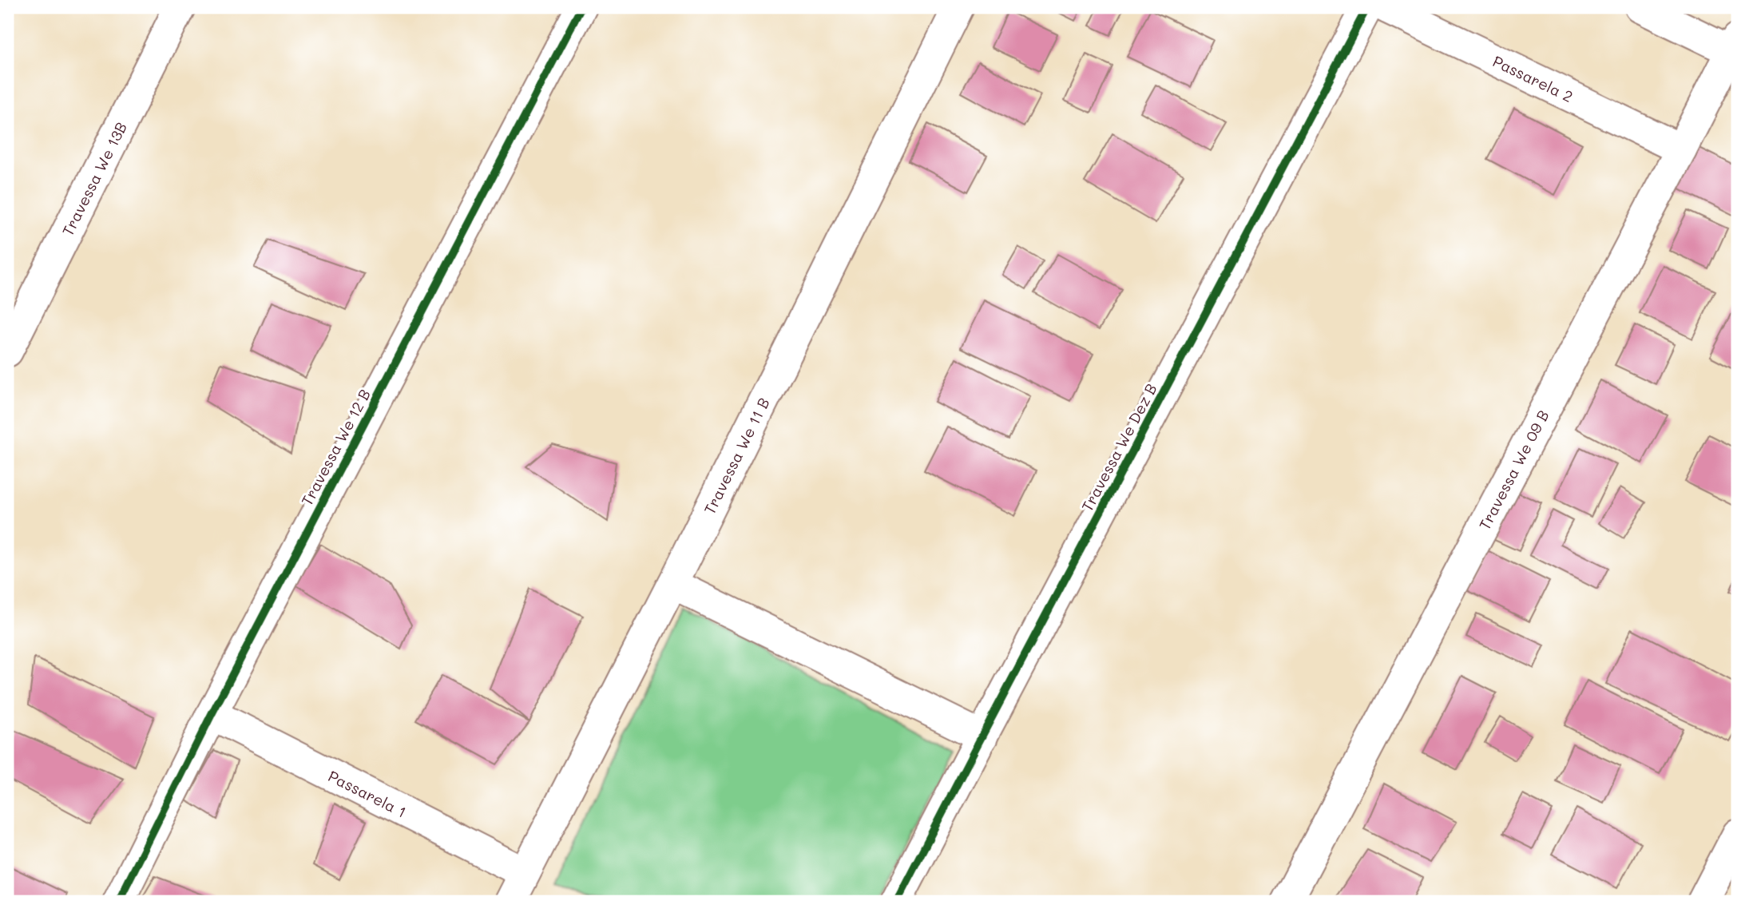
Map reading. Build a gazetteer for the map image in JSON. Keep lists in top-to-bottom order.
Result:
{
  "streets": {
    "street": [
      "Passarela 2",
      "Travessa We 13B",
      "Travessa We 12 B",
      "Travessa We Dez B",
      "Travessa We 11 B",
      "Travessa We 09 B",
      "Passarela 1"
    ]
  },
  "crossings": [
    ["Passarela 2", "Travessa We 09 B"],
    ["Travessa We 12 B", "Passarela 1"],
    ["Travessa We 11 B", "Passarela 1"]
  ]
}
